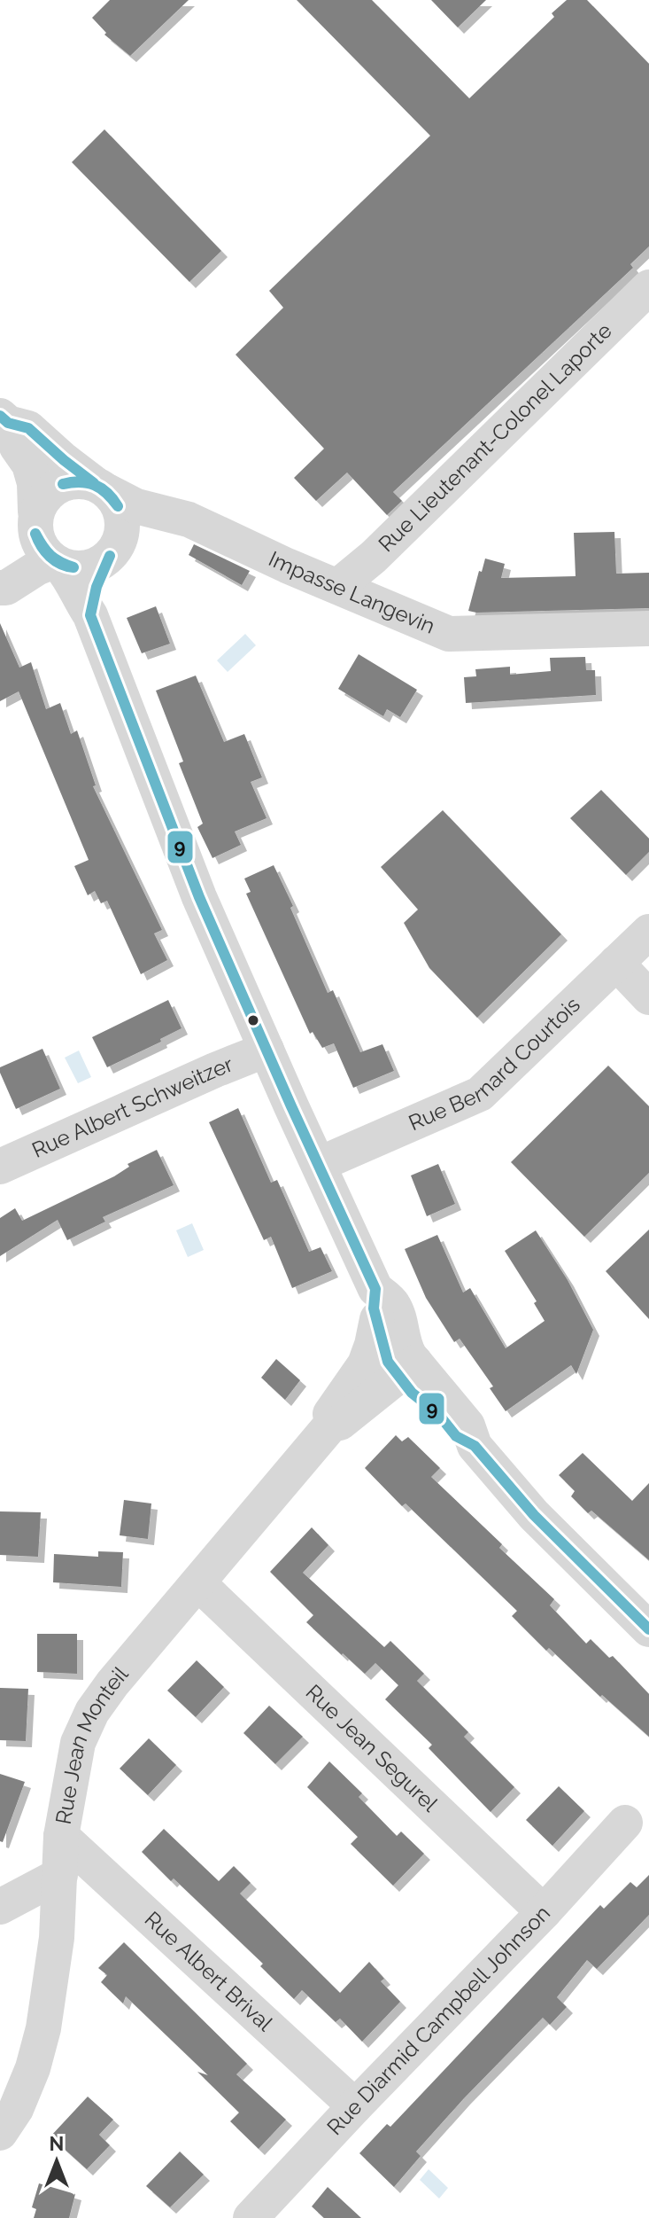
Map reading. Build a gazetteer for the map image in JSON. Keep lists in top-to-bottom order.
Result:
{
  "streets": {
    "street": [
      "Rue Lieutenant-Colonel Laporte",
      "Impasse Langevin",
      "Rue Bernard Courtois",
      "Rue Albert Schweitzer",
      "Rue Jean Monteil",
      "Rue Jean Segurel",
      "Rue Albert Brival",
      "Rue Diarmid Campbell Johnson"
    ]
  },
  "crossings": [
    ["Rue Lieutenant-Colonel Laporte", "Impasse Langevin"],
    ["Rue Jean Monteil", "Rue Jean Segurel"],
    ["Rue Jean Monteil", "Rue Albert Brival"],
    ["Rue Jean Segurel", "Rue Diarmid Campbell Johnson"],
    ["Rue Albert Brival", "Rue Diarmid Campbell Johnson"]
  ],
  "lines": ["transit line 9"],
  "north": "top"
}
